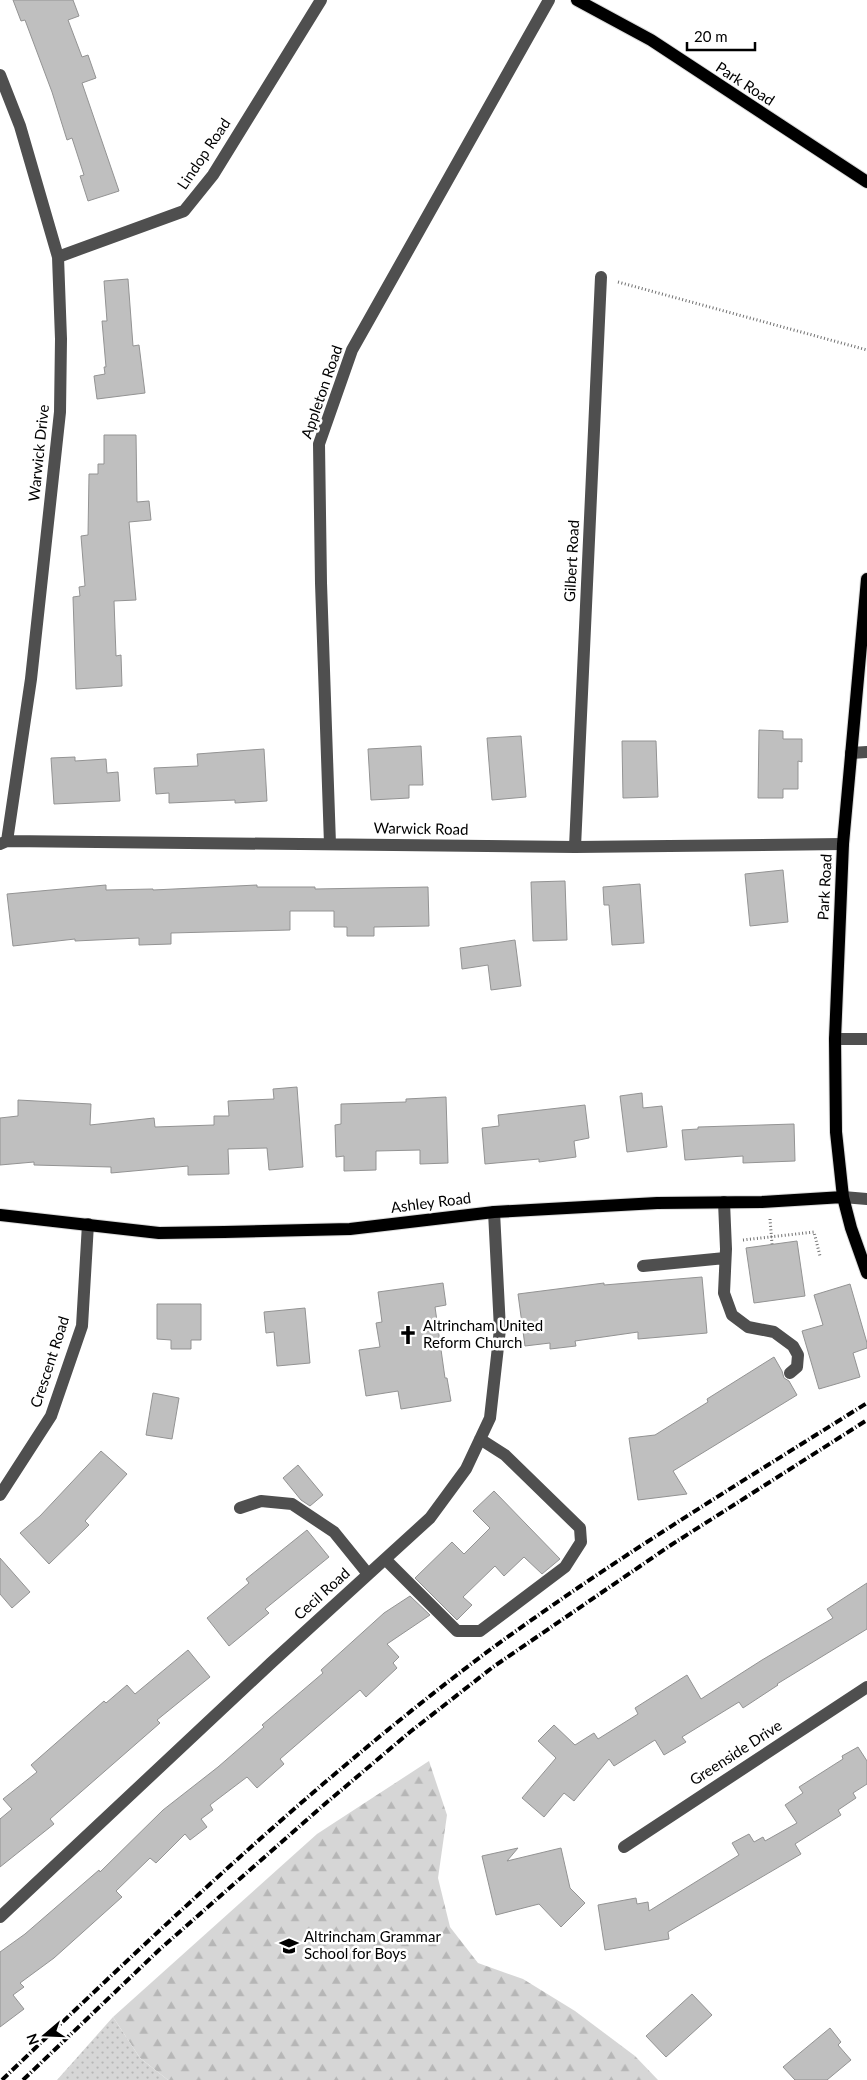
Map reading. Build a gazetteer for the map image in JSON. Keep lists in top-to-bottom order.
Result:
{
  "streets": {
    "main road": ["Park Road", "Ashley Road"],
    "street": [
      "Lindop Road",
      "Appleton Road",
      "Warwick Drive",
      "Gilbert Road",
      "Warwick Road",
      "Crescent Road",
      "Cecil Road",
      "Greenside Drive"
    ]
  },
  "crossings": [
    ["Park Road", "Warwick Road"],
    ["Park Road", "Ashley Road"],
    ["Lindop Road", "Warwick Drive"],
    ["Appleton Road", "Warwick Road"],
    ["Warwick Drive", "Warwick Road"],
    ["Gilbert Road", "Warwick Road"],
    ["Ashley Road", "Crescent Road"],
    ["Ashley Road", "Cecil Road"]
  ],
  "places": {
    "church": ["Altrincham United Reform Church"],
    "school or university": ["Altrincham Grammar School for Boys"]
  },
  "scale_bar": "20 m",
  "north": "left"
}
